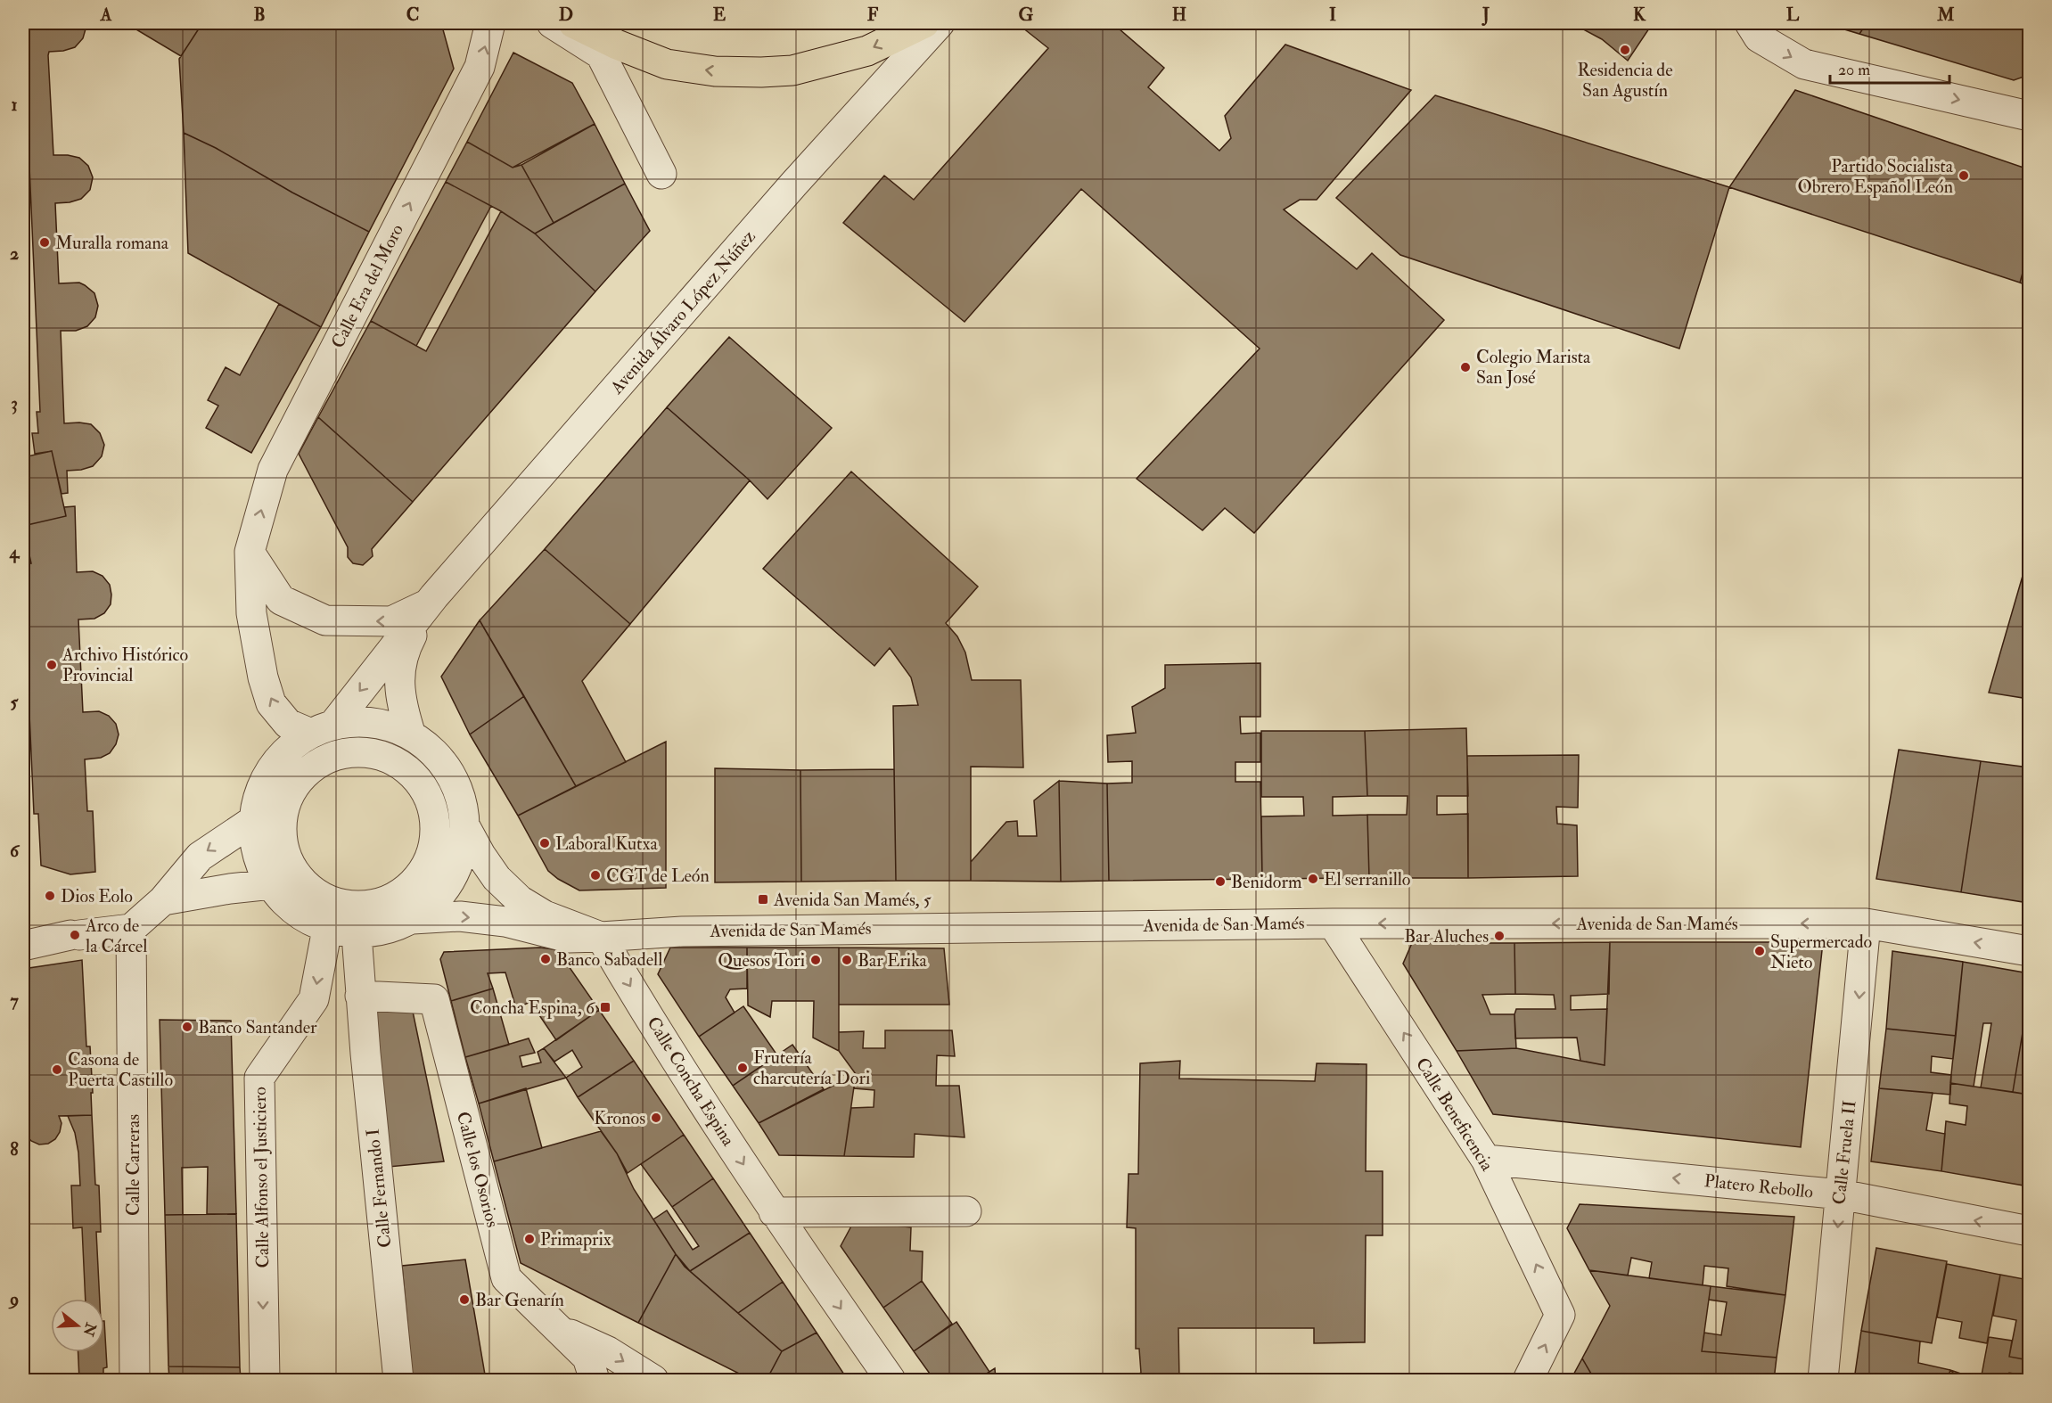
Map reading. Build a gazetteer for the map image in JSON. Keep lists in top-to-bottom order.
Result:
{
  "streets": {
    "street": [
      "Calle Era del Moro",
      "Avenida Álvaro López Núñez",
      "Avenida de San Mamés",
      "Calle Concha Espina",
      "Calle Beneficencia",
      "Calle Fruela II",
      "Calle Carreras",
      "Calle los Osorios",
      "Calle Alfonso el Justiciero",
      "Platero Rebollo",
      "Calle Fernando I"
    ]
  },
  "crossings": [
    ["Calle Era del Moro", "Avenida Álvaro López Núñez"],
    ["Avenida de San Mamés", "Calle Concha Espina"],
    ["Avenida de San Mamés", "Calle Beneficencia"],
    ["Avenida de San Mamés", "Calle Fruela II"],
    ["Calle Beneficencia", "Platero Rebollo"],
    ["Calle Fruela II", "Platero Rebollo"],
    ["Calle los Osorios", "Calle Fernando I"]
  ],
  "one_way": [
    "Calle Era del Moro",
    "Avenida de San Mamés",
    "Calle Concha Espina",
    "Calle Beneficencia",
    "Calle Fruela II",
    "Calle Alfonso el Justiciero",
    "Platero Rebollo"
  ],
  "places": {
    "other": [
      "Residencia de San Agustín",
      "Partido Socialista Obrero Español León",
      "Muralla romana",
      "Colegio Marista San José",
      "Archivo Histórico Provincial",
      "Laboral Kutxa",
      "CGT de León",
      "El serranillo",
      "Benidorm",
      "Dios Eolo",
      "Arco de la Cárcel",
      "Bar Aluches",
      "Supermercado Nieto",
      "Banco Sabadell",
      "Quesos Tori",
      "Bar Erika",
      "Banco Santander",
      "Frutería charcutería Dori",
      "Casona de Puerta Castillo",
      "Kronos",
      "Primaprix",
      "Bar Genarín"
    ],
    "transit": ["Avenida San Mamés, 5", "Concha Espina, 6"]
  },
  "scale_bar": "20 m",
  "north": "right",
  "grid": {
    "columns": [
      "A",
      "B",
      "C",
      "D",
      "E",
      "F",
      "G",
      "H",
      "I",
      "J",
      "K",
      "L",
      "M"
    ],
    "rows": [
      "1",
      "2",
      "3",
      "4",
      "5",
      "6",
      "7",
      "8",
      "9"
    ]
  }
}
